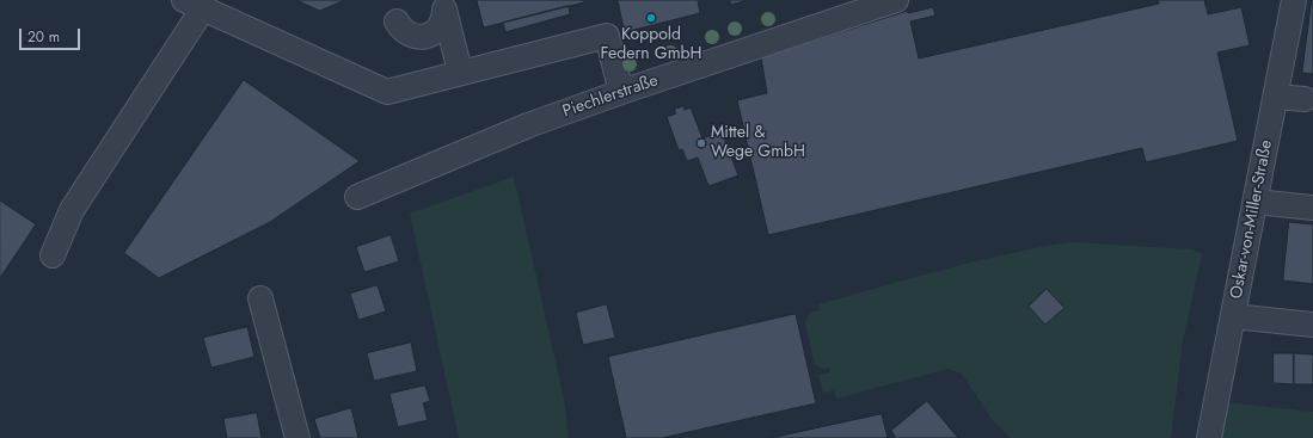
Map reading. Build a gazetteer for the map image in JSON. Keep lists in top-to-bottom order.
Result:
{
  "streets": {
    "street": ["Piechlerstraße", "Oskar-von-Miller-Straße"]
  },
  "places": ["Koppold Federn GmbH", "Mittel & Wege GmbH"],
  "scale_bar": "20 m"
}
